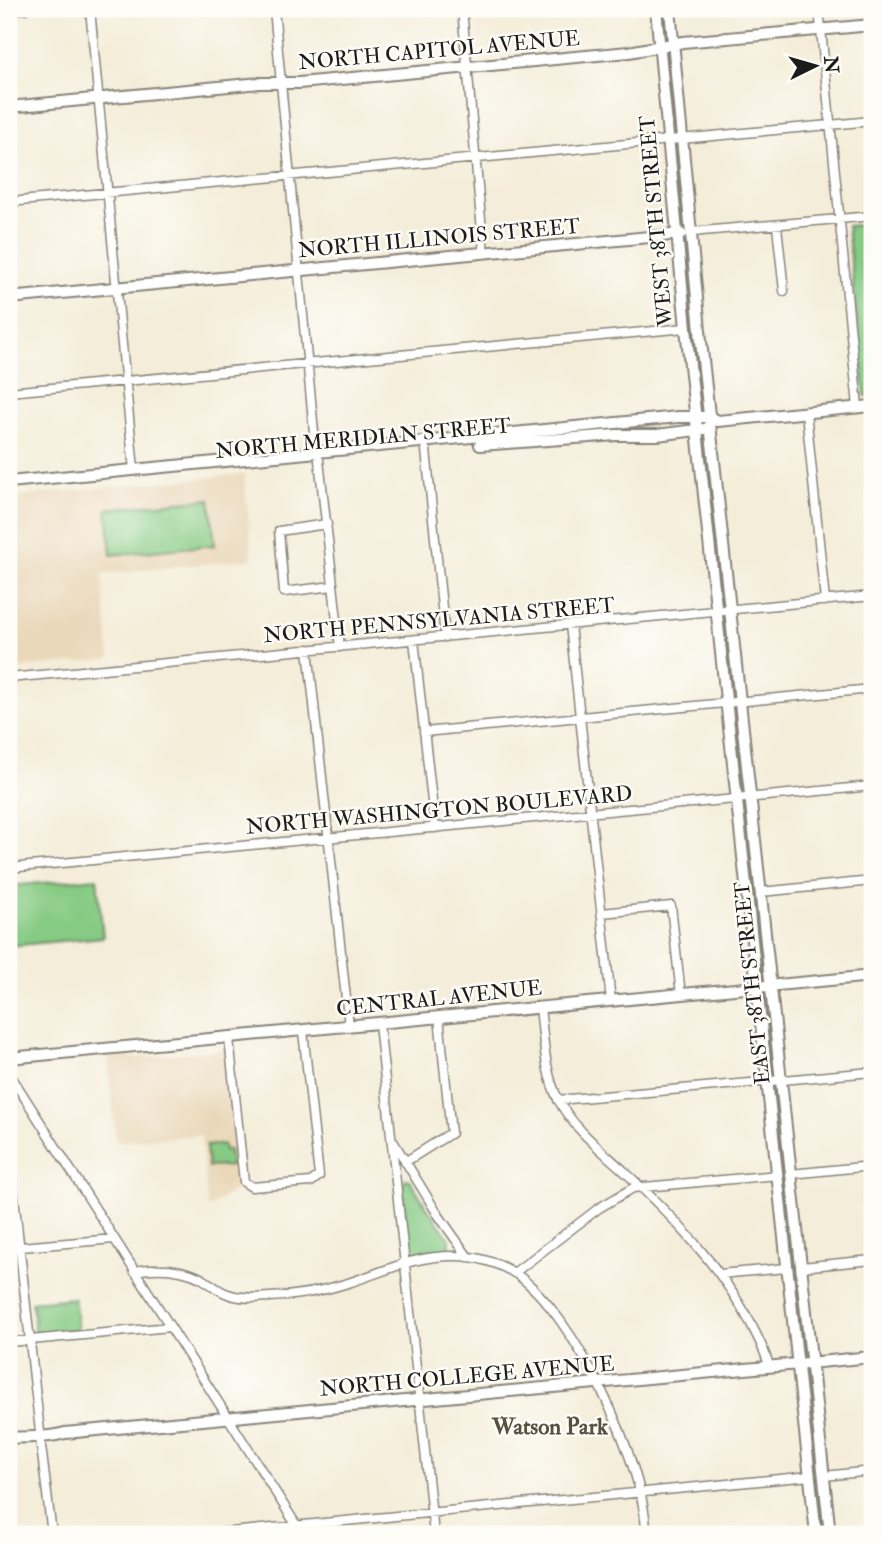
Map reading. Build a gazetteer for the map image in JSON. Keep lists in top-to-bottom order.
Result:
{
  "streets": {
    "main road": [
      "NORTH CAPITOL AVENUE",
      "WEST 38TH STREET",
      "NORTH ILLINOIS STREET",
      "NORTH MERIDIAN STREET",
      "EAST 38TH STREET",
      "CENTRAL AVENUE",
      "NORTH COLLEGE AVENUE"
    ],
    "street": ["NORTH PENNSYLVANIA STREET", "NORTH WASHINGTON BOULEVARD"]
  },
  "crossings": [
    ["NORTH CAPITOL AVENUE", "WEST 38TH STREET"],
    ["WEST 38TH STREET", "NORTH ILLINOIS STREET"],
    ["WEST 38TH STREET", "NORTH MERIDIAN STREET"],
    ["WEST 38TH STREET", "EAST 38TH STREET"],
    ["NORTH MERIDIAN STREET", "EAST 38TH STREET"],
    ["NORTH PENNSYLVANIA STREET", "EAST 38TH STREET"],
    ["NORTH WASHINGTON BOULEVARD", "EAST 38TH STREET"],
    ["EAST 38TH STREET", "CENTRAL AVENUE"],
    ["EAST 38TH STREET", "NORTH COLLEGE AVENUE"]
  ],
  "districts": ["Watson Park"],
  "north": "right"
}
